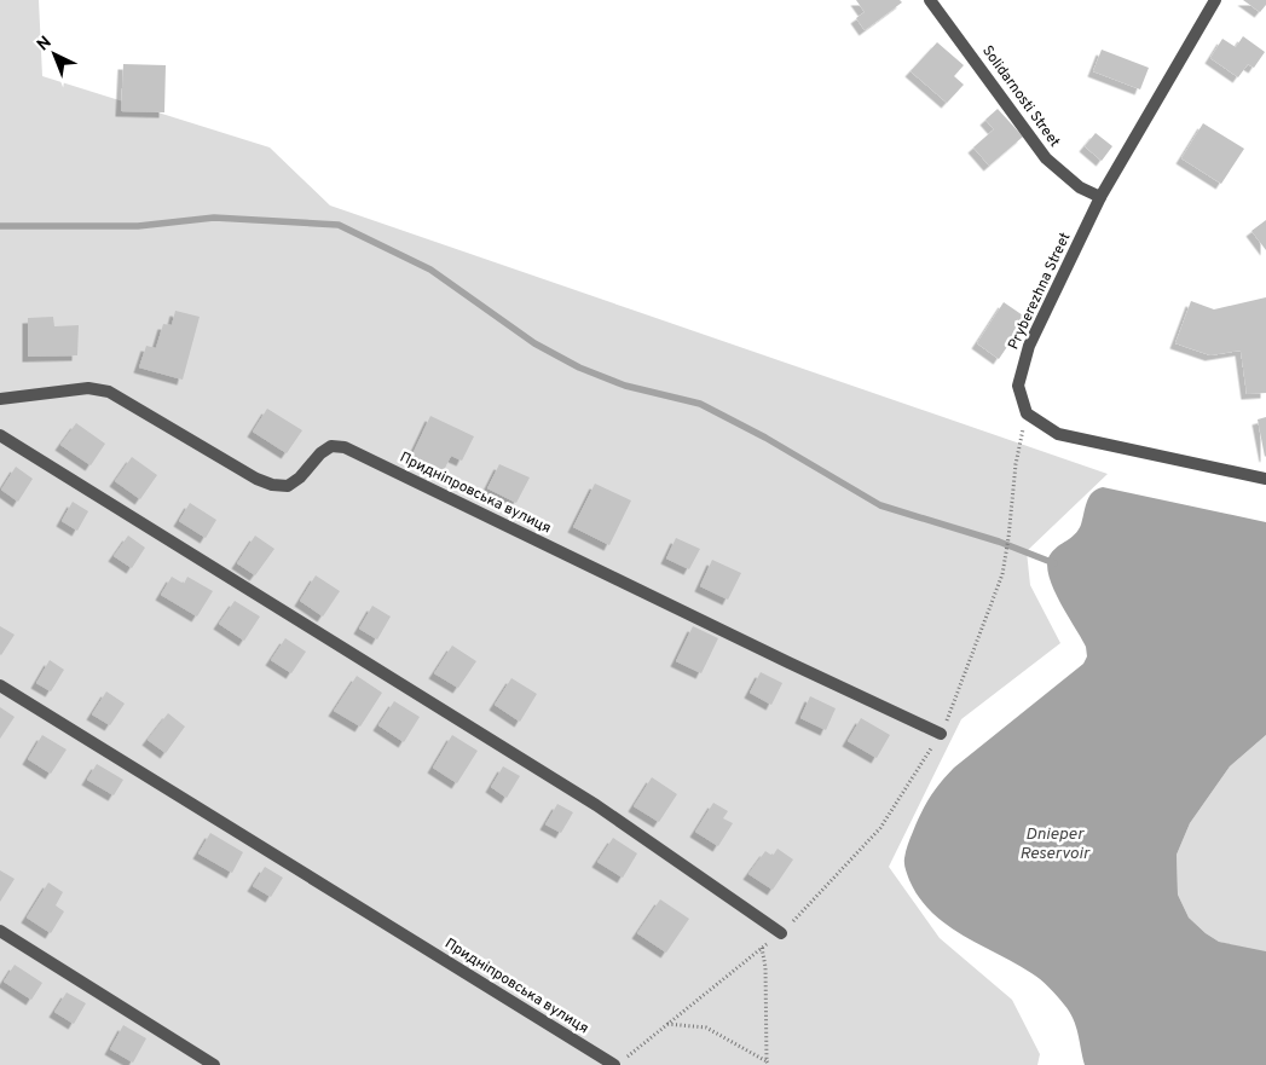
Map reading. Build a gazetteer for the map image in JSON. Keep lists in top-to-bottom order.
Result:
{
  "streets": {
    "street": ["Solidarnosti Street", "Pryberezhna Street", "Придніпровська вулиця"]
  },
  "crossings": [
    ["Solidarnosti Street", "Pryberezhna Street"]
  ],
  "water": ["Dnieper Reservoir"],
  "north": "top left"
}
